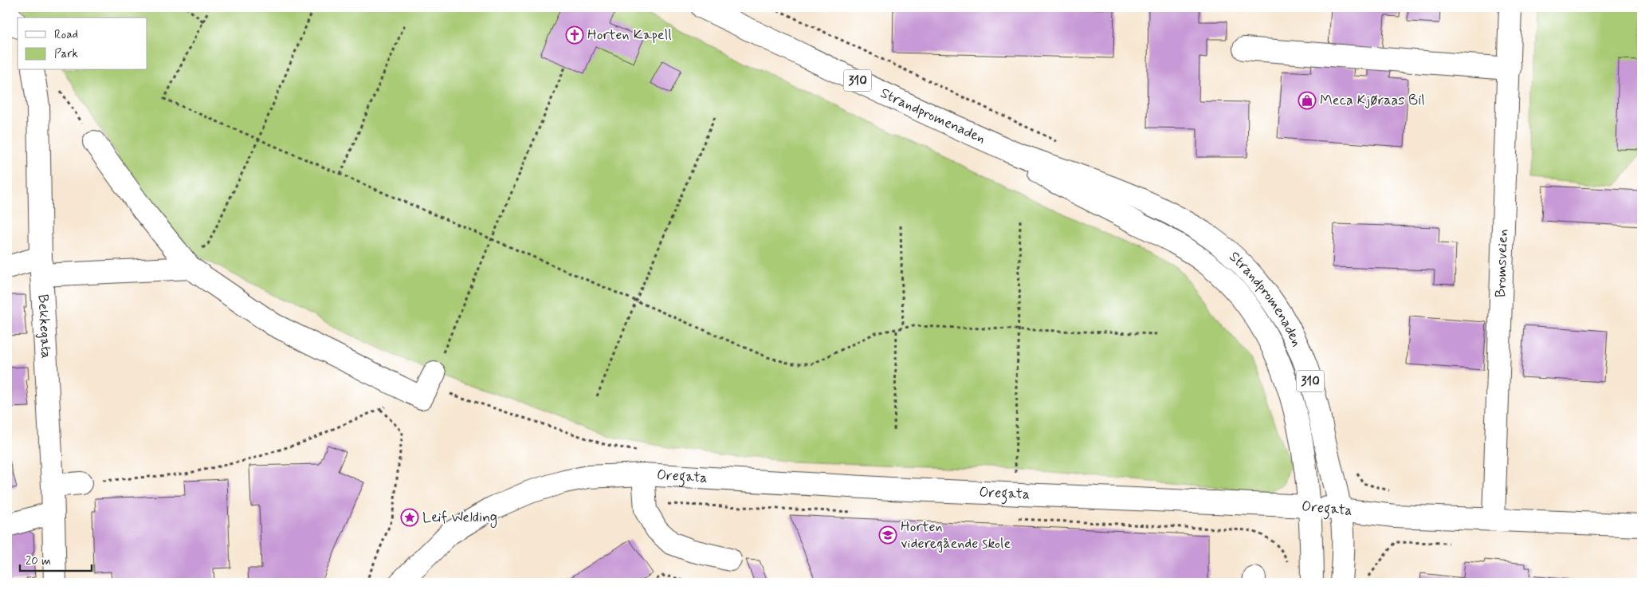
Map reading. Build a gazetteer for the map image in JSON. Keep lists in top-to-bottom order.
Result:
{
  "streets": {
    "main road": [
      "310",
      "Strandpromenaden",
      "Bromsveien",
      "Bekkegata",
      "Oregata"
    ]
  },
  "crossings": [
    ["Strandpromenaden", "Oregata"],
    ["Bromsveien", "Oregata"]
  ],
  "places": {
    "church": ["Horten Kapell"],
    "shop": ["Meca Kjøraas Bil"],
    "place": ["Leif Welding"],
    "school or university": ["Horten videregående skole"]
  },
  "legend": ["Road", "Park"],
  "scale_bar": "20 m"
}
